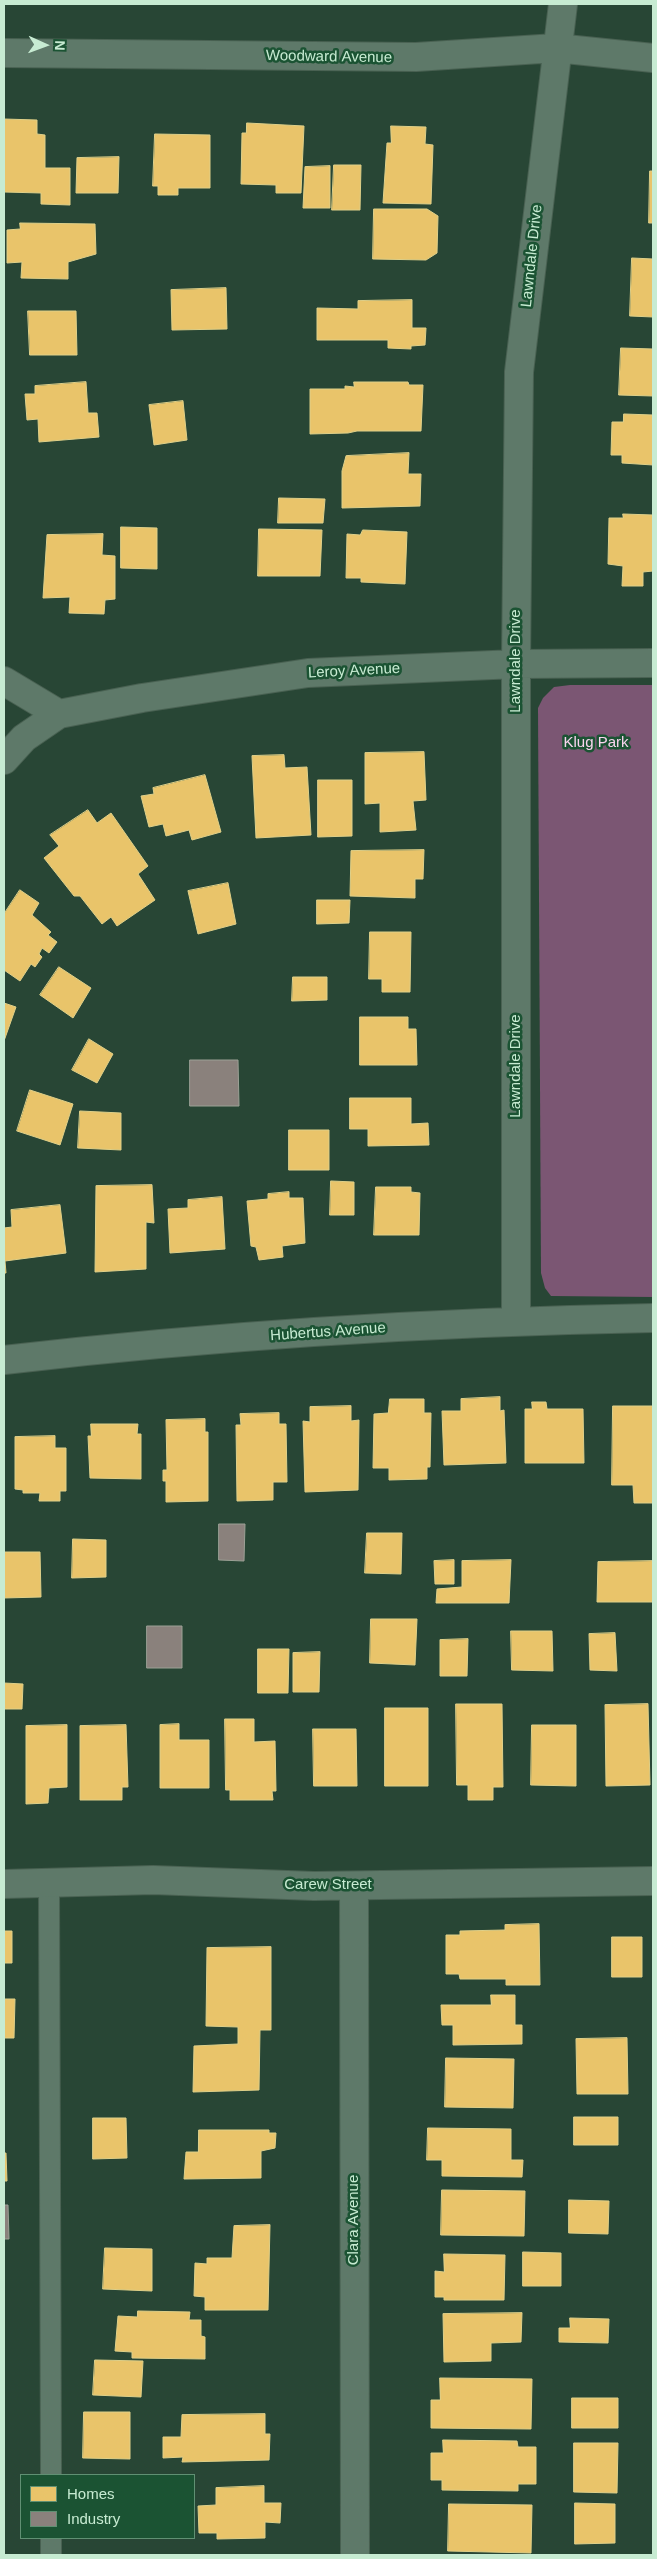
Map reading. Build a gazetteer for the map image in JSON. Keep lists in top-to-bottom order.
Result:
{
  "streets": {
    "street": [
      "Woodward Avenue",
      "Lawndale Drive",
      "Leroy Avenue",
      "Hubertus Avenue",
      "Carew Street",
      "Clara Avenue"
    ]
  },
  "crossings": [
    ["Woodward Avenue", "Lawndale Drive"],
    ["Lawndale Drive", "Leroy Avenue"],
    ["Lawndale Drive", "Hubertus Avenue"],
    ["Carew Street", "Clara Avenue"]
  ],
  "parks": ["Klug Park"],
  "legend": ["Homes", "Industry"],
  "north": "right"
}
